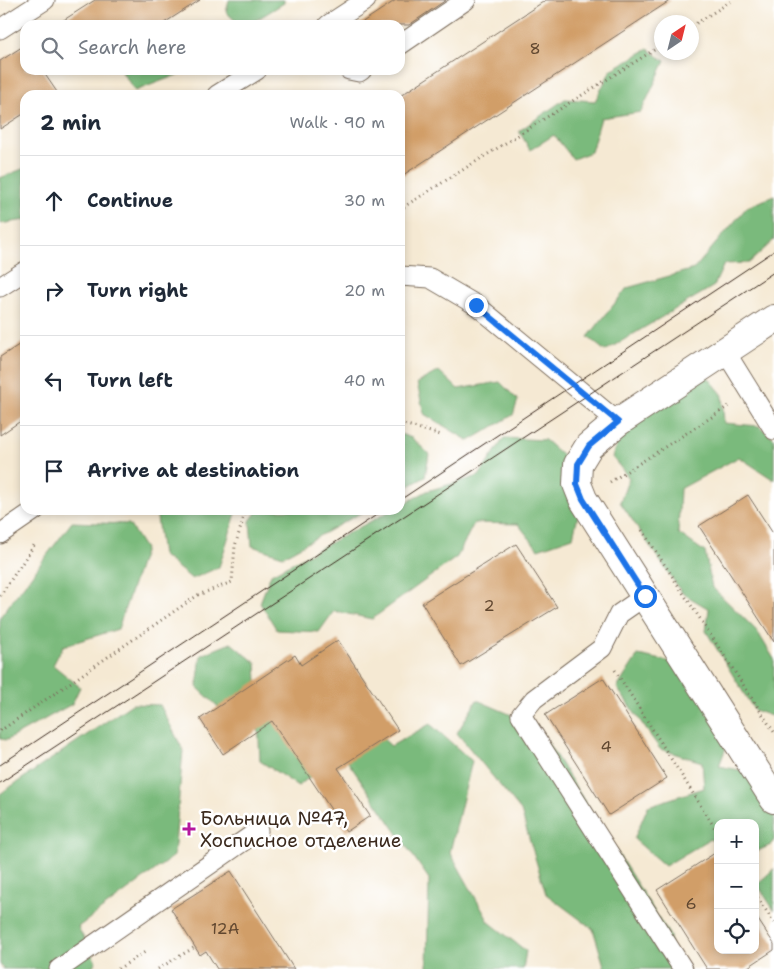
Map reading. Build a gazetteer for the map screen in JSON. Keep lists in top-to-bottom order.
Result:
{
  "places": {
    "health": ["Больница №47, Хосписное отделение"]
  },
  "house_numbers": [
    "8",
    "2",
    "4",
    "6",
    "12А"
  ],
  "north": "top right",
  "page": {
    "search": "Search here",
    "heading": ["2 min", "Walk · 90 m"],
    "list": [
      ["Continue", "30 m"],
      ["Turn right", "20 m"],
      ["Turn left", "40 m"],
      "Arrive at destination"
    ],
    "map_buttons": ["+", "−"]
  }
}
